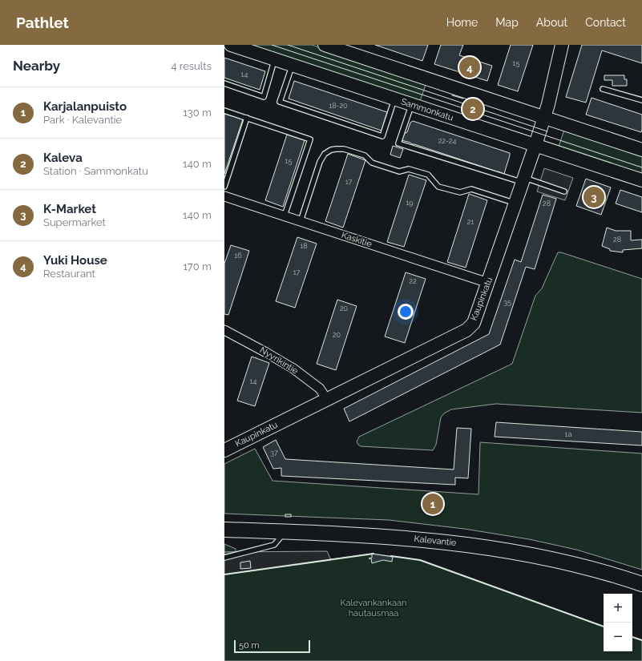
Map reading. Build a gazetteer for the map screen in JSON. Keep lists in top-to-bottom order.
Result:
{
  "streets": {
    "main road": ["Sammonkatu", "Kaupinkatu", "Kalevantie"],
    "street": ["Kaskitie", "Nyyrikintie"]
  },
  "crossings": [
    ["Sammonkatu", "Kaupinkatu"],
    ["Kaskitie", "Kaupinkatu"],
    ["Kaupinkatu", "Nyyrikintie"]
  ],
  "parks": ["Kalevankankaan hautausmaa"],
  "house_numbers": [
    "15",
    "14",
    "18-20",
    "22-24",
    "15",
    "17",
    "19",
    "28",
    "21",
    "28",
    "18",
    "16",
    "17",
    "22",
    "35",
    "20",
    "20",
    "14",
    "1a",
    "37"
  ],
  "scale_bar": "50 m",
  "page": {
    "header": "Pathlet",
    "nav": [
      "Home",
      "Map",
      "About",
      "Contact"
    ],
    "heading": ["Nearby", "4 results"],
    "pins": [
      "4",
      "2",
      "3",
      "1"
    ],
    "list": [
      {
        "mark": "1",
        "name": "Karjalanpuisto",
        "note": "Park · Kalevantie",
        "value": "130 m"
      },
      {
        "mark": "2",
        "name": "Kaleva",
        "note": "Station · Sammonkatu",
        "value": "140 m"
      },
      {
        "mark": "3",
        "name": "K-Market",
        "note": "Supermarket",
        "value": "140 m"
      },
      {
        "mark": "4",
        "name": "Yuki House",
        "note": "Restaurant",
        "value": "170 m"
      }
    ],
    "map_buttons": ["+", "−"],
    "scale": "50 m"
  }
}
